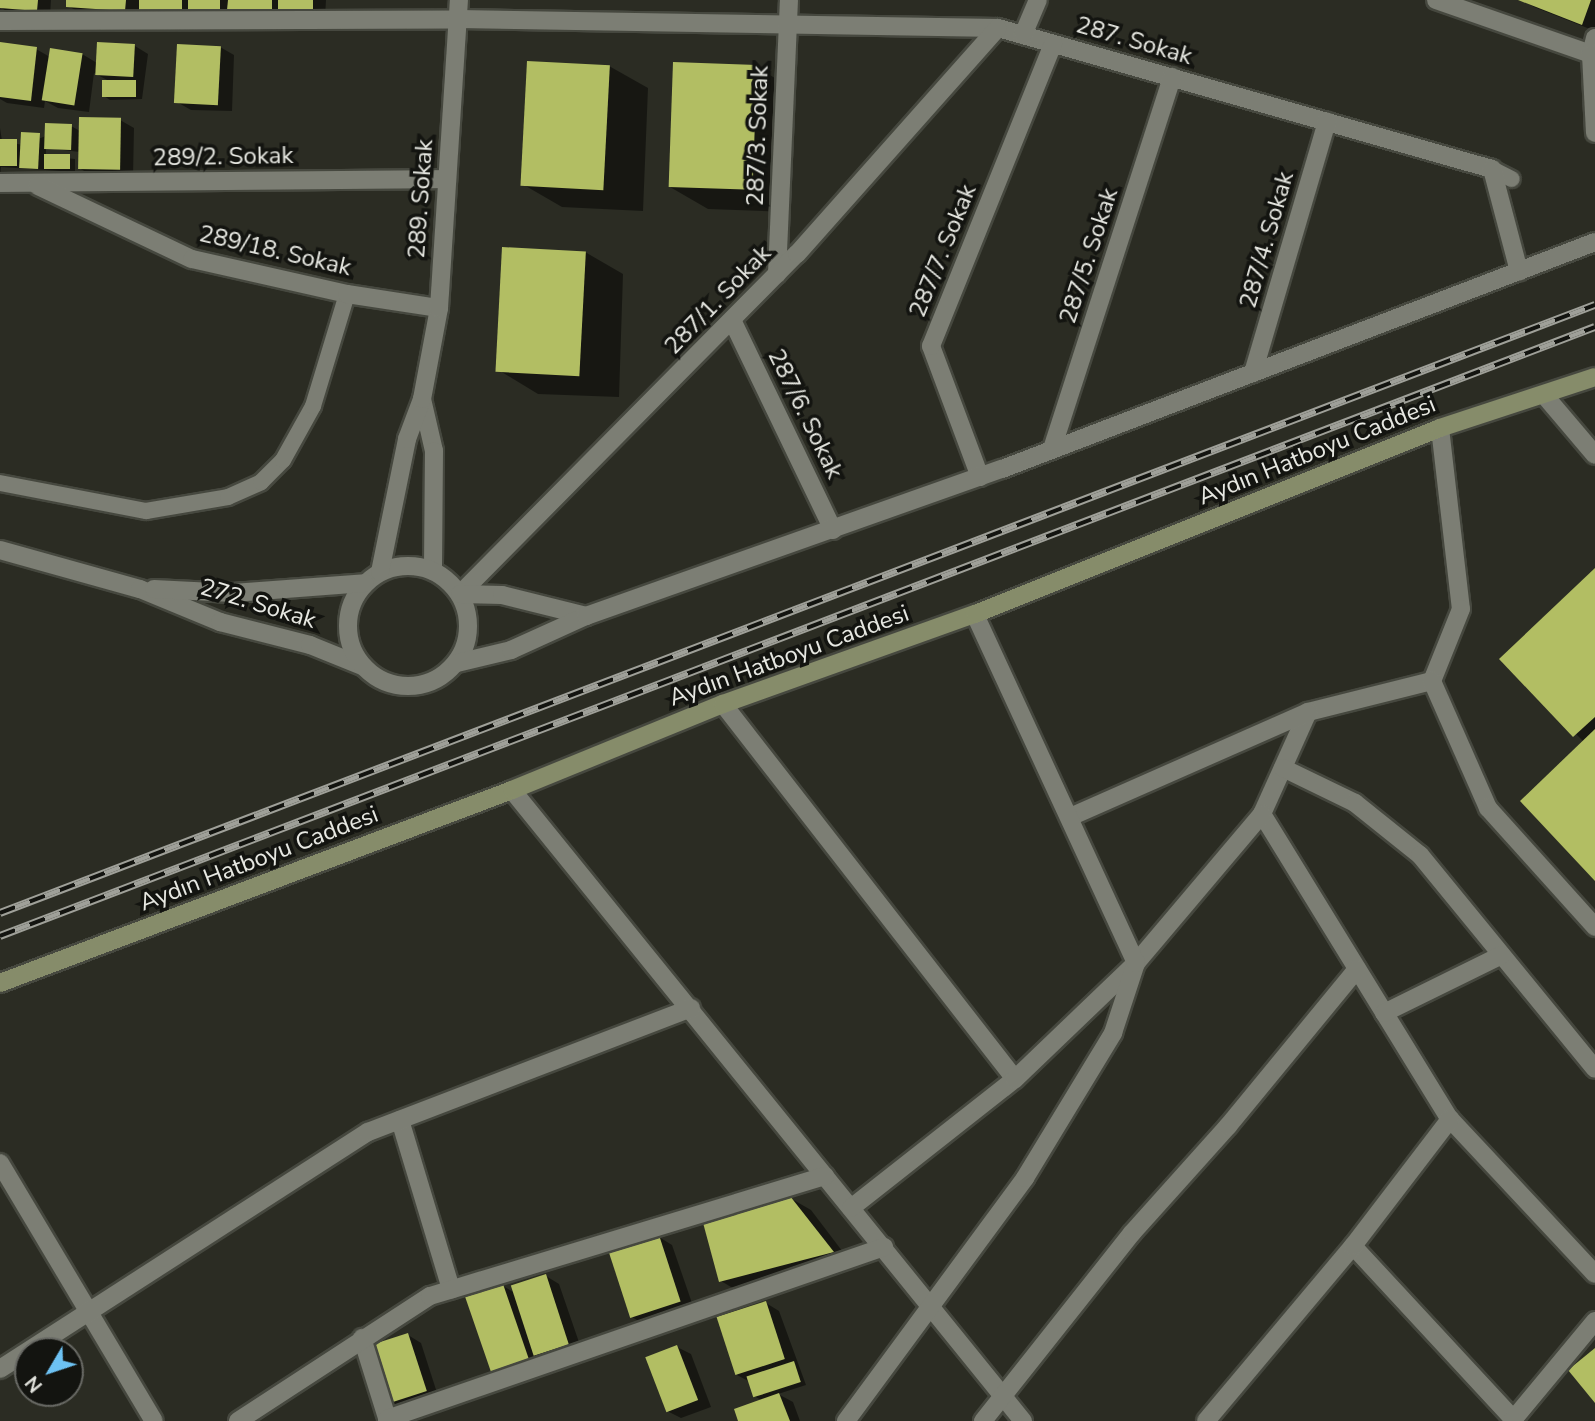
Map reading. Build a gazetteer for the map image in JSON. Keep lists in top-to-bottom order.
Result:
{
  "streets": {
    "main road": ["Aydın Hatboyu Caddesi"],
    "street": [
      "287. Sokak",
      "287/3. Sokak",
      "289/2. Sokak",
      "289. Sokak",
      "287/4. Sokak",
      "289/18. Sokak",
      "287/7. Sokak",
      "287/5. Sokak",
      "287/1. Sokak",
      "287/6. Sokak",
      "272. Sokak"
    ]
  },
  "crossings": [
    ["287. Sokak", "287/3. Sokak"],
    ["287. Sokak", "289. Sokak"],
    ["287. Sokak", "287/4. Sokak"],
    ["287. Sokak", "287/7. Sokak"],
    ["287. Sokak", "287/5. Sokak"],
    ["287. Sokak", "287/1. Sokak"],
    ["287/3. Sokak", "287/1. Sokak"],
    ["289/2. Sokak", "289. Sokak"],
    ["289/2. Sokak", "289/18. Sokak"],
    ["289. Sokak", "289/18. Sokak"],
    ["287/1. Sokak", "287/6. Sokak"],
    ["287/1. Sokak", "272. Sokak"]
  ],
  "north": "bottom left"
}
